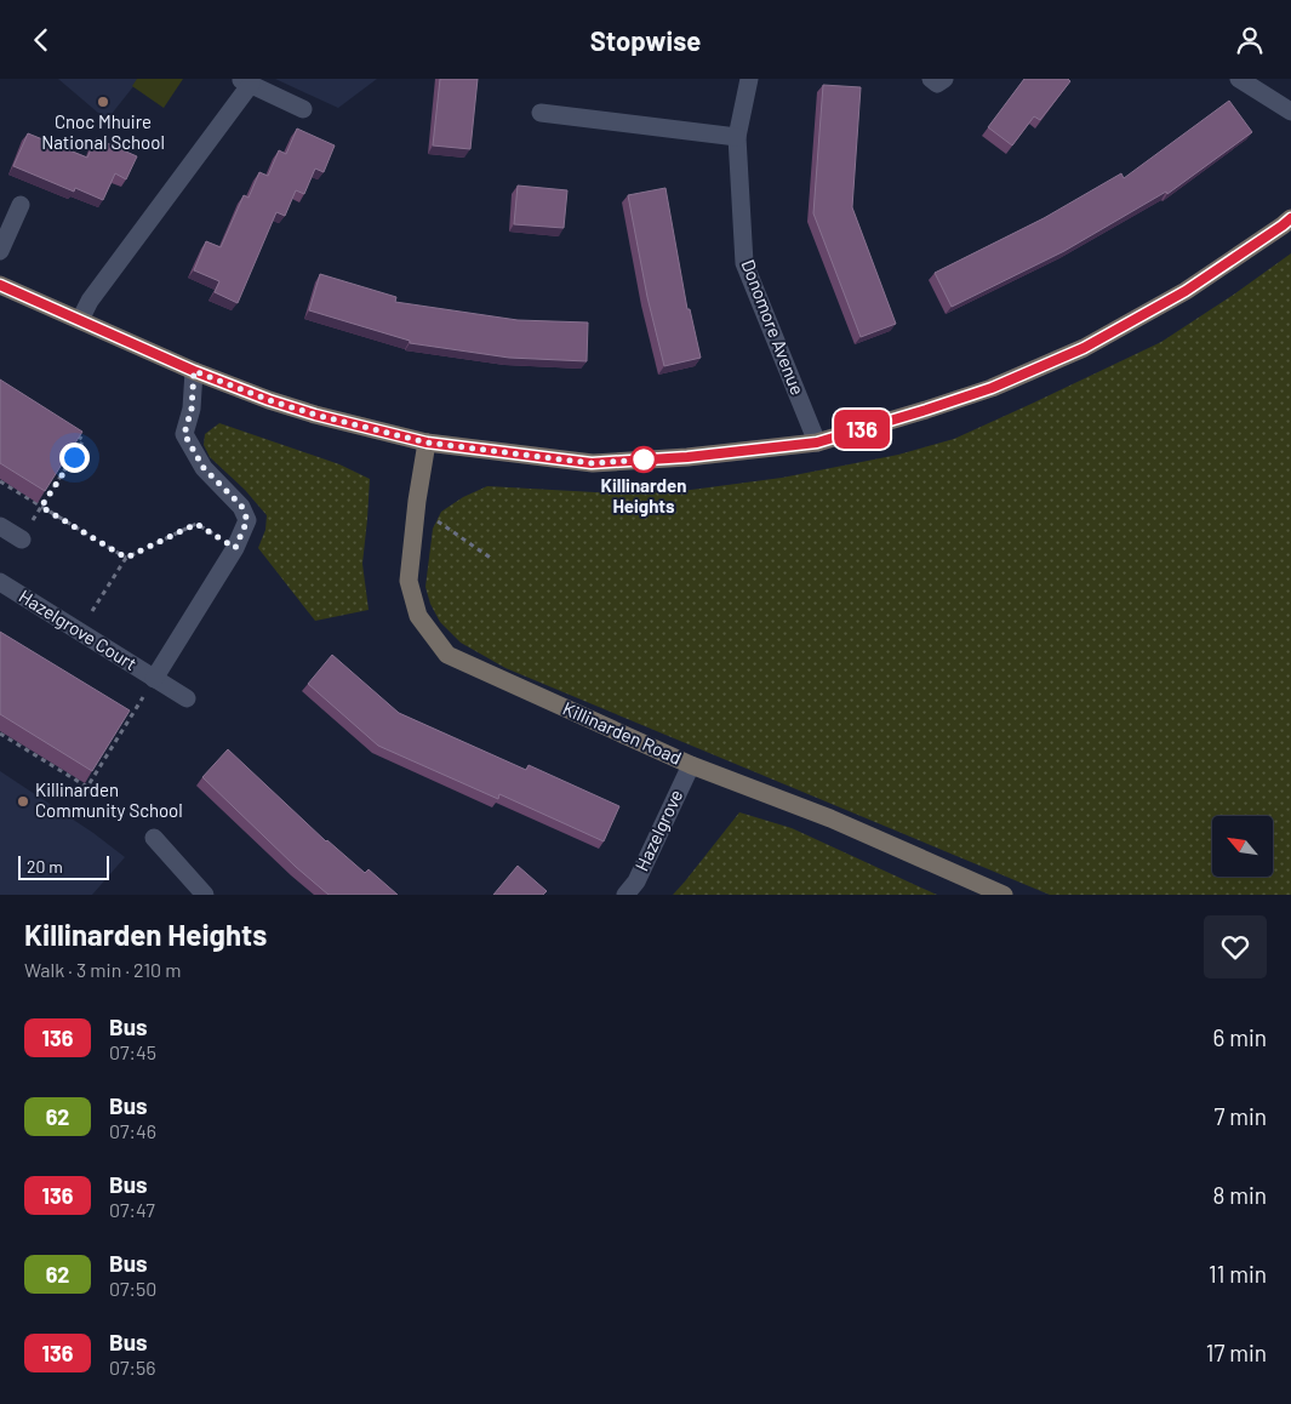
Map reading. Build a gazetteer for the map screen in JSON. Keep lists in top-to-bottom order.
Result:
{
  "streets": {
    "street": [
      "Donomore Avenue",
      "Hazelgrove Court",
      "Killinarden Road",
      "Hazelgrove"
    ]
  },
  "crossings": [
    ["Killinarden Road", "Hazelgrove"]
  ],
  "places": ["Cnoc Mhuire National School", "Killinarden Heights", "Killinarden Community School"],
  "lines": ["bus line 136"],
  "scale_bar": "20 m",
  "north": "top left",
  "page": {
    "header": "Stopwise",
    "on_map": "136",
    "scale": "20 m",
    "heading": ["Killinarden Heights", "Walk · 3 min · 210 m"],
    "list": [
      {
        "mark": "136",
        "name": "Bus",
        "note": "07:45",
        "value": "6 min"
      },
      {
        "mark": "62",
        "name": "Bus",
        "note": "07:46",
        "value": "7 min"
      },
      {
        "mark": "136",
        "name": "Bus",
        "note": "07:47",
        "value": "8 min"
      },
      {
        "mark": "62",
        "name": "Bus",
        "note": "07:50",
        "value": "11 min"
      },
      {
        "mark": "136",
        "name": "Bus",
        "note": "07:56",
        "value": "17 min"
      }
    ]
  }
}
